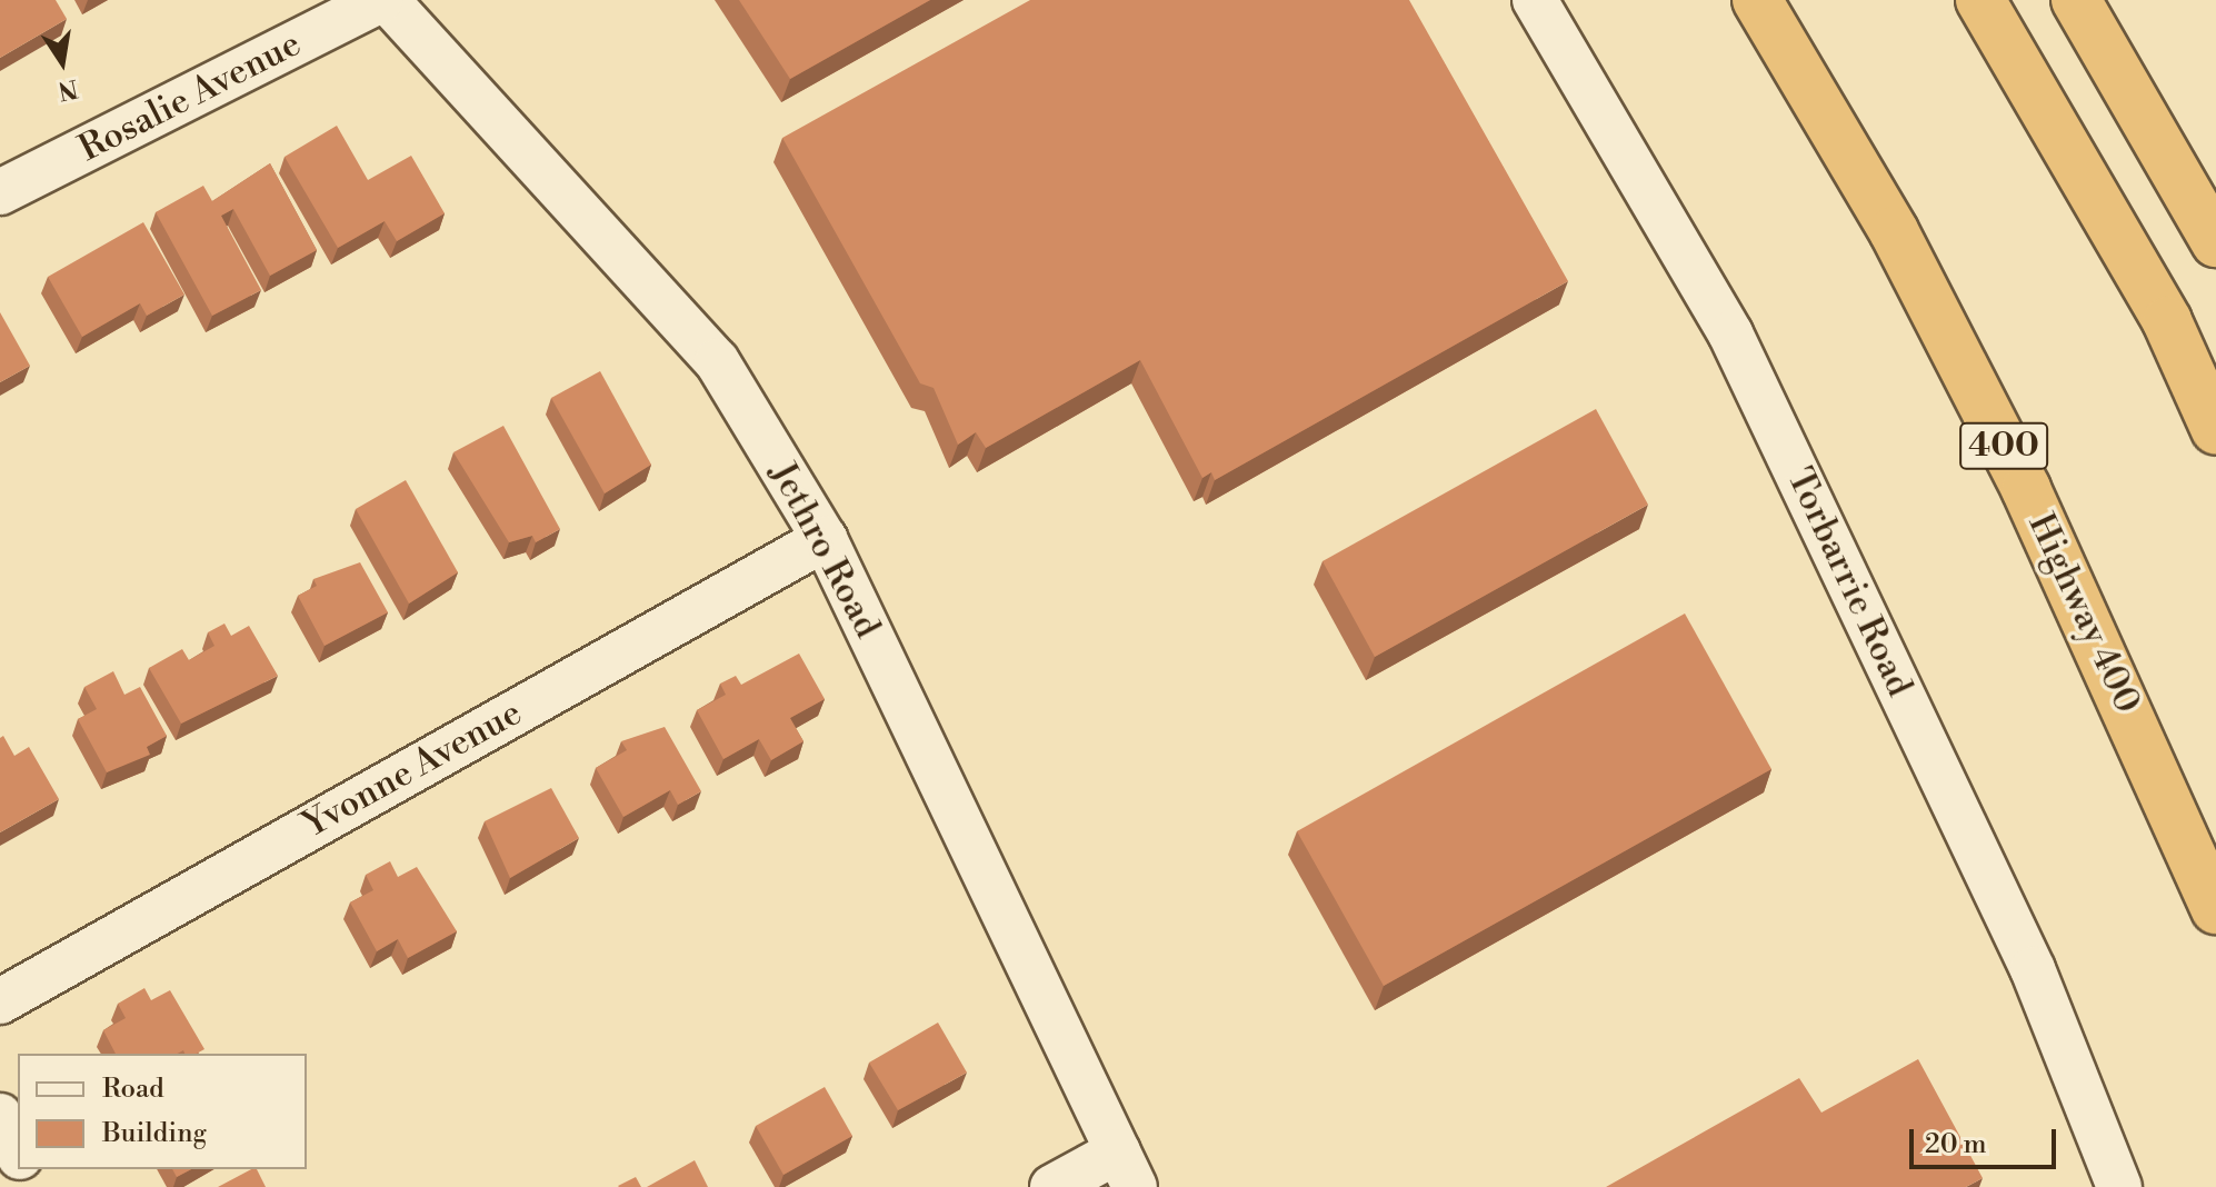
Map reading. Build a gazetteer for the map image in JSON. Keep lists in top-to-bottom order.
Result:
{
  "streets": {
    "highway": ["400", "Highway 400"],
    "street": [
      "Rosalie Avenue",
      "Jethro Road",
      "Torbarrie Road",
      "Yvonne Avenue"
    ]
  },
  "crossings": [
    ["Rosalie Avenue", "Jethro Road"],
    ["Jethro Road", "Yvonne Avenue"]
  ],
  "legend": ["Road", "Building"],
  "scale_bar": "20 m",
  "north": "bottom"
}
